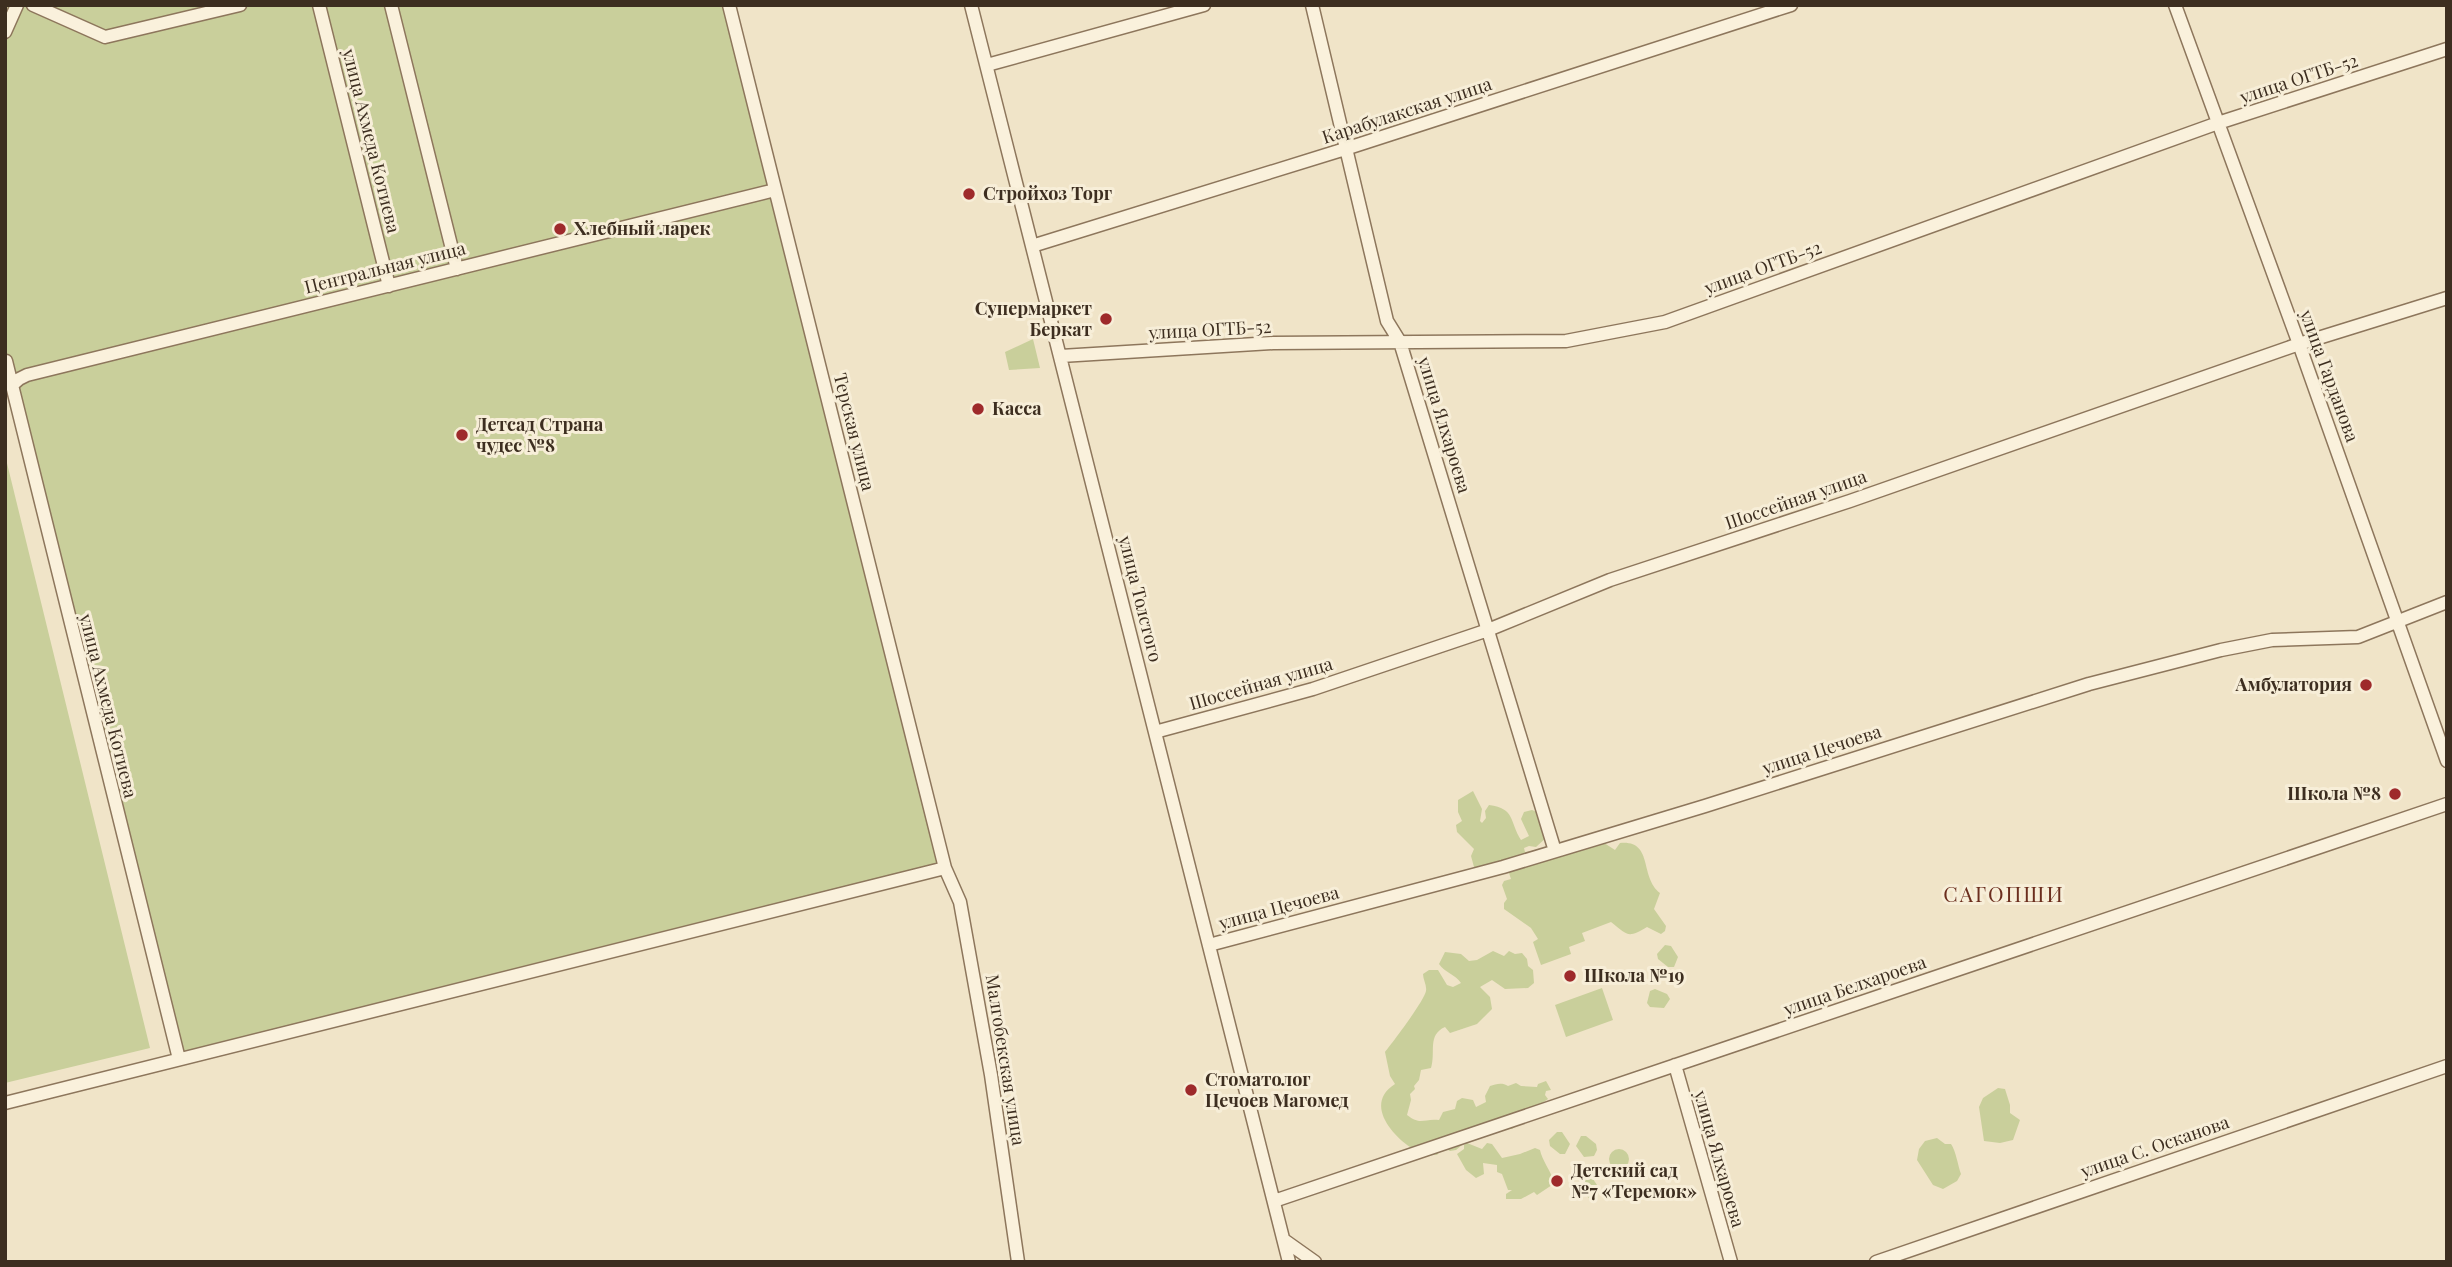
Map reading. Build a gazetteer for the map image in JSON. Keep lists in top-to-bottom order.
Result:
{
  "streets": {
    "street": [
      "улица ОГТБ-52",
      "Карабулакская улица",
      "улица Ахмеда Котиева",
      "Центральная улица",
      "улица Гарданова",
      "улица Ялхароева",
      "Терская улица",
      "Шоссейная улица",
      "улица Толстого",
      "улица Цечоева",
      "улица Белхароева",
      "Малгобекская улица",
      "улица С. Осканова"
    ]
  },
  "crossings": [
    ["улица ОГТБ-52", "улица Гарданова"],
    ["улица ОГТБ-52", "улица Ялхароева"],
    ["улица ОГТБ-52", "улица Толстого"],
    ["Карабулакская улица", "улица Ялхароева"],
    ["Карабулакская улица", "улица Толстого"],
    ["улица Ахмеда Котиева", "Центральная улица"],
    ["Центральная улица", "Терская улица"],
    ["улица Гарданова", "Шоссейная улица"],
    ["улица Гарданова", "улица Цечоева"],
    ["улица Ялхароева", "Шоссейная улица"],
    ["улица Ялхароева", "улица Цечоева"],
    ["улица Ялхароева", "улица Белхароева"],
    ["Терская улица", "Малгобекская улица"],
    ["Шоссейная улица", "улица Толстого"],
    ["улица Толстого", "улица Цечоева"],
    ["улица Толстого", "улица Белхароева"]
  ],
  "districts": ["САГОПШИ"],
  "places": [
    "Стройхоз Торг",
    "Хлебный ларек",
    "Супермаркет Беркат",
    "Касса",
    "Детсад Страна чудес №8",
    "Амбулатория",
    "Школа №8",
    "Школа №19",
    "Стоматолог Цечоев Магомед",
    "Детский сад №7 «Теремок»"
  ]
}
